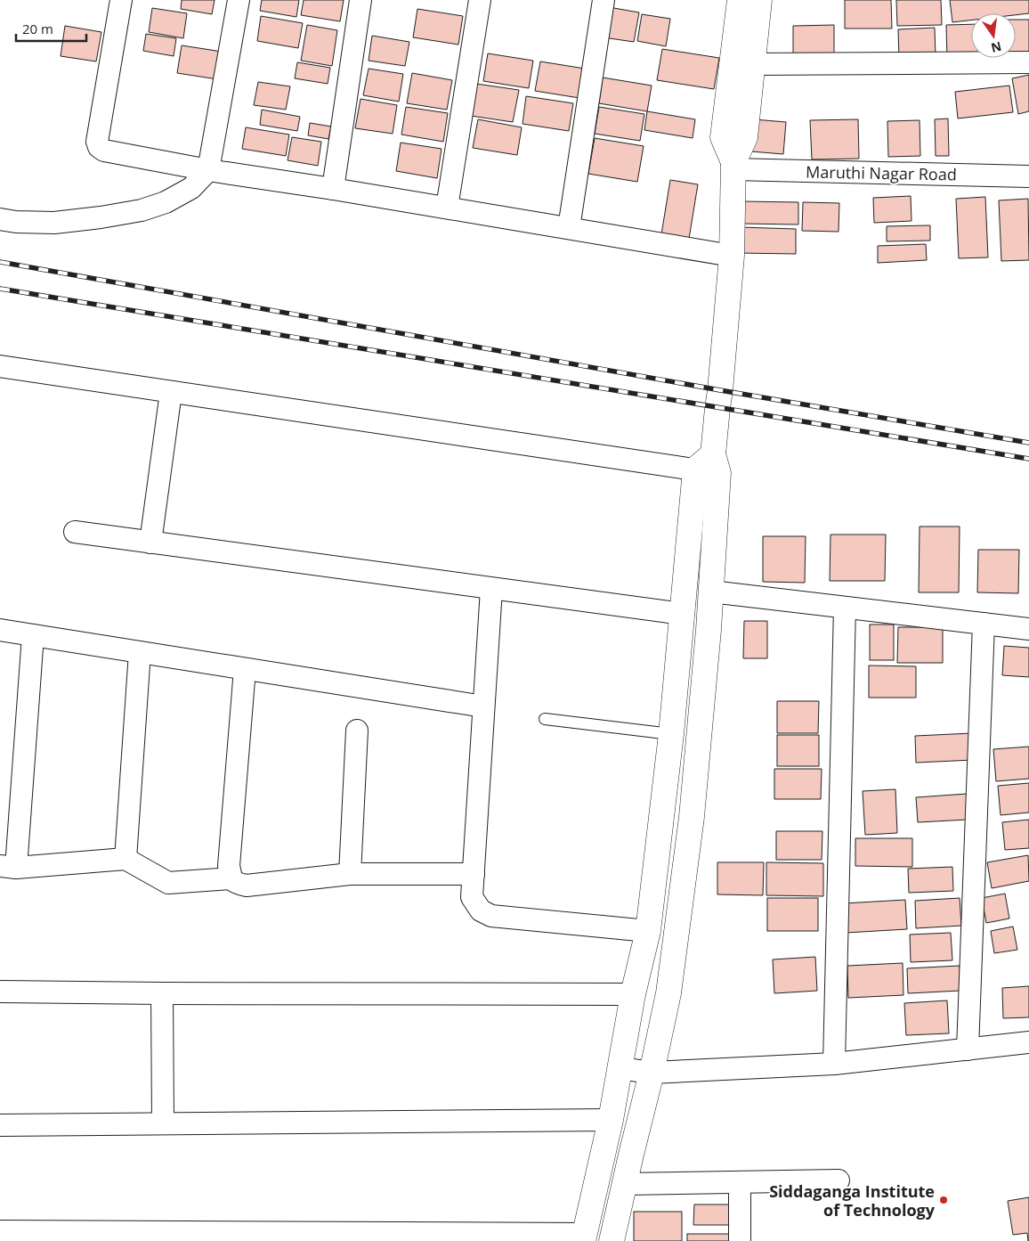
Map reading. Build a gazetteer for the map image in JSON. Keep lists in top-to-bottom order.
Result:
{
  "streets": {
    "street": ["Maruthi Nagar Road"]
  },
  "places": ["Siddaganga Institute of Technology"],
  "scale_bar": "20 m",
  "north": "bottom"
}
